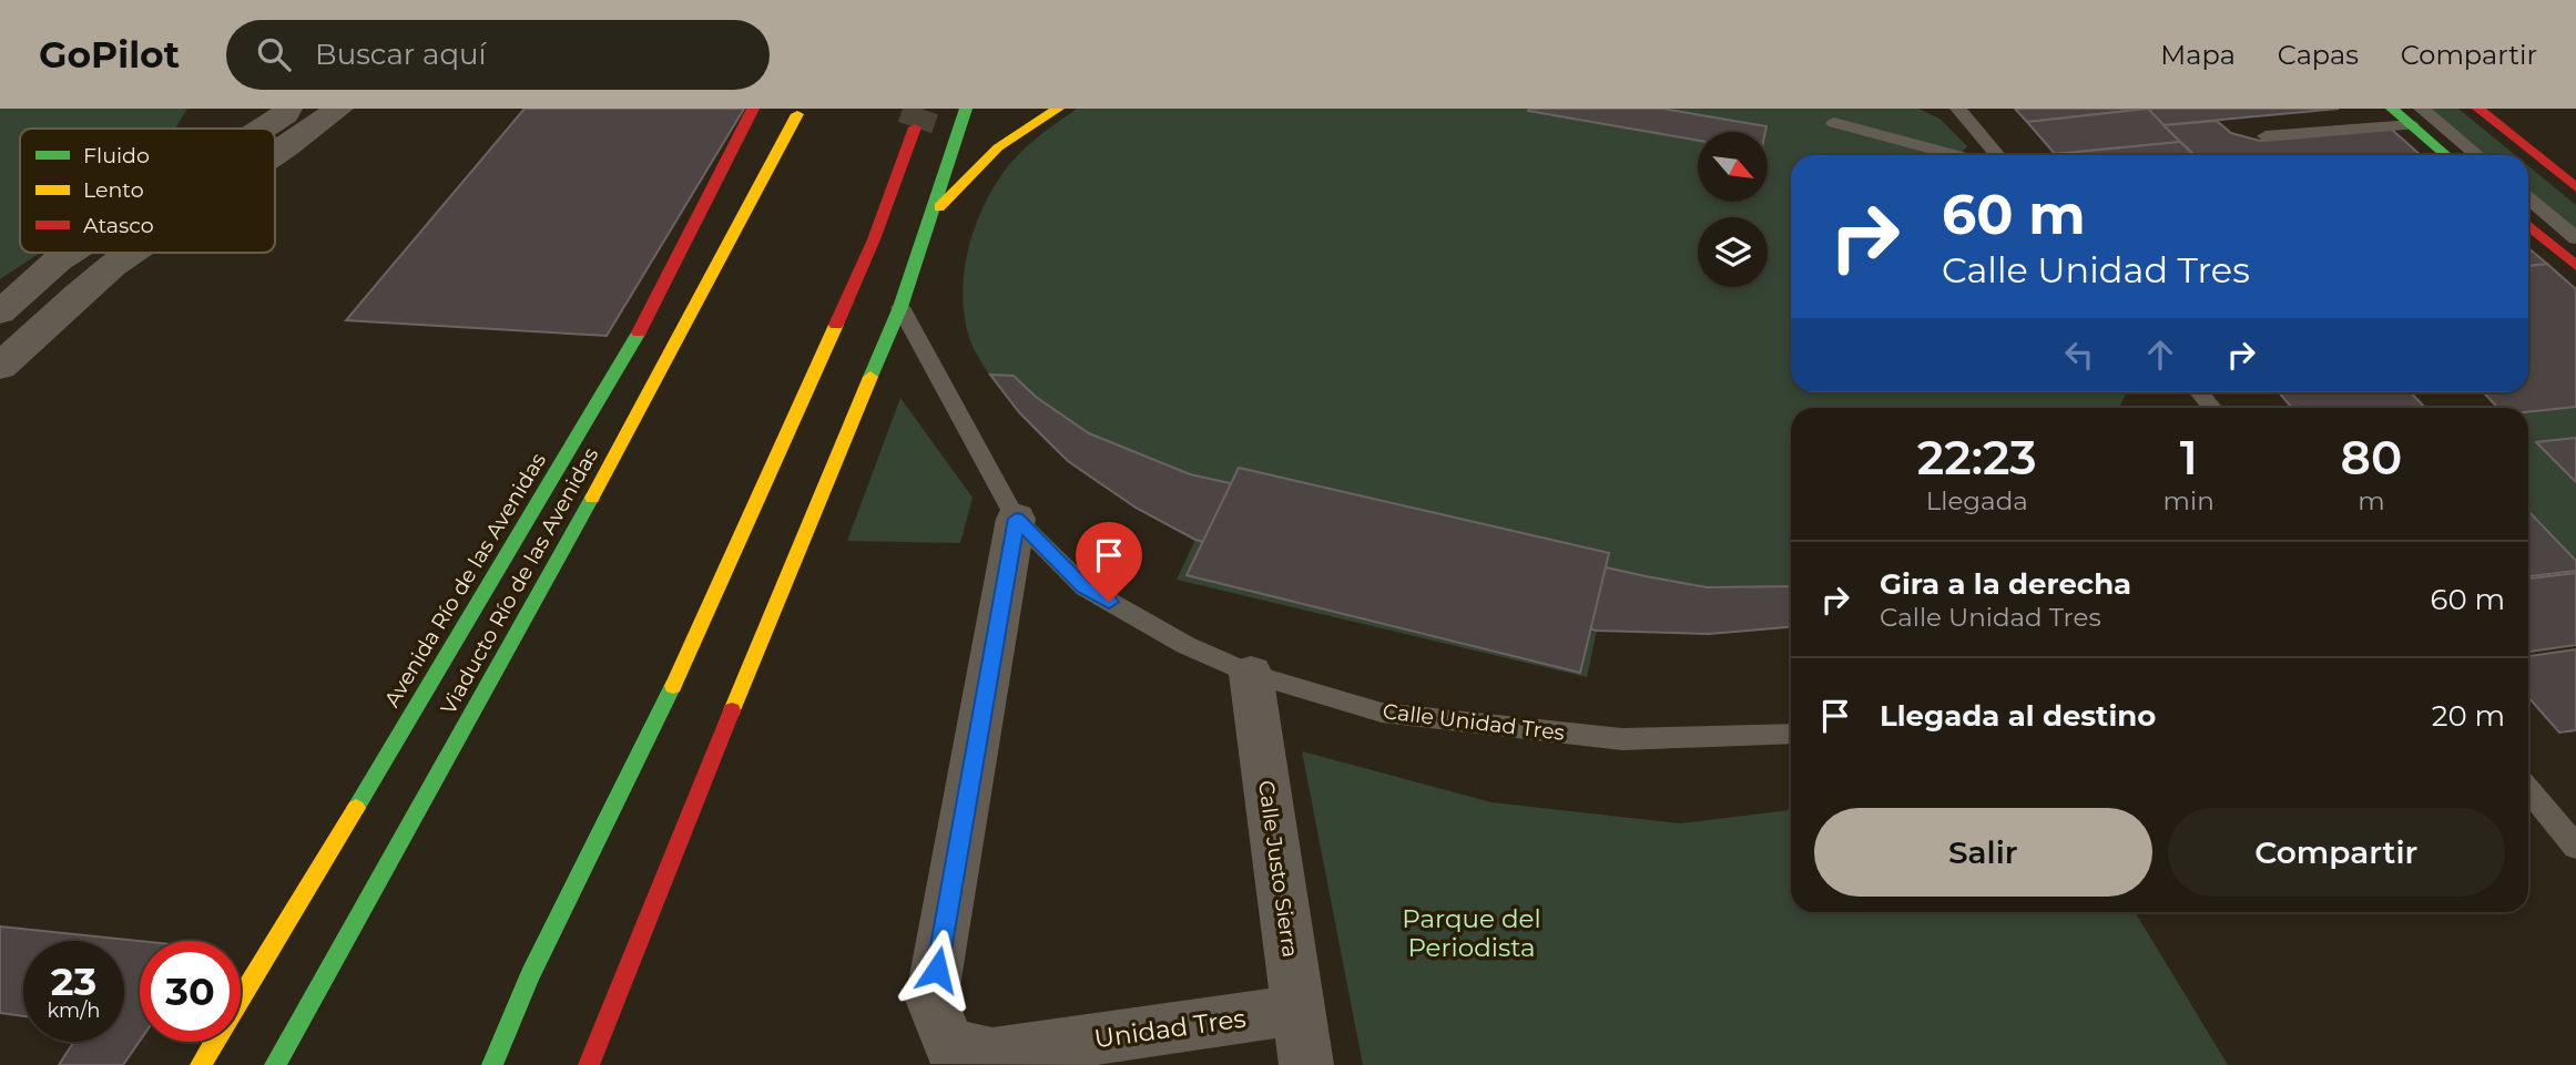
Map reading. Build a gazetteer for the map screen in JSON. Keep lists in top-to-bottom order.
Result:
{
  "streets": {
    "main road": ["Avenida Río de las Avenidas", "Viaducto Río de las Avenidas"],
    "street": ["Calle Justo Sierra", "Unidad Tres"],
    "lane": ["Calle Unidad Tres"]
  },
  "crossings": [
    ["Calle Unidad Tres", "Calle Justo Sierra"],
    ["Calle Unidad Tres", "Unidad Tres"],
    ["Calle Justo Sierra", "Unidad Tres"]
  ],
  "parks": ["Parque del Periodista"],
  "legend": ["Fluido", "Lento", "Atasco"],
  "north": "bottom right",
  "page": {
    "header": "GoPilot",
    "search": "Buscar aquí",
    "nav": ["Mapa", "Capas", "Compartir"],
    "turn": ["60 m", "Calle Unidad Tres"],
    "eta": [
      "22:23",
      "Llegada",
      "1",
      "min",
      "80",
      "m"
    ],
    "list": [
      {
        "name": "Gira a la derecha",
        "note": "Calle Unidad Tres",
        "value": "60 m"
      },
      {
        "name": "Llegada al destino",
        "value": "20 m"
      }
    ],
    "buttons": ["Salir", "Compartir"],
    "speed": "23 km/h",
    "limit": "30"
  }
}
